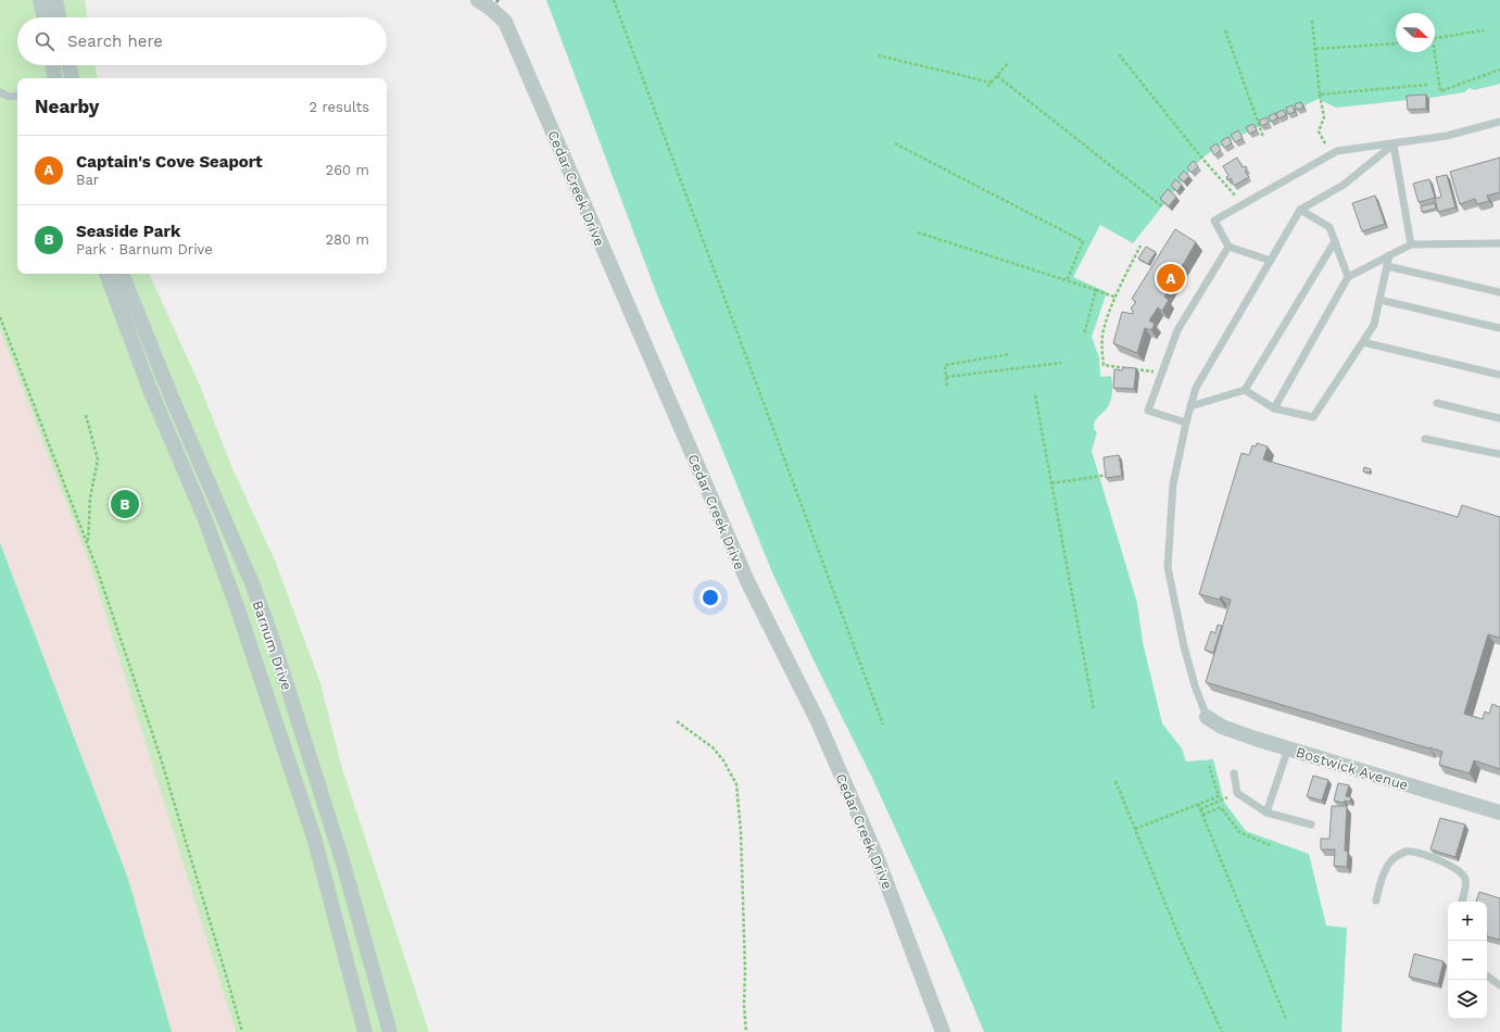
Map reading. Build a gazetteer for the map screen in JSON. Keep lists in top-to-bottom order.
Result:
{
  "streets": {
    "street": ["Cedar Creek Drive", "Barnum Drive", "Bostwick Avenue"]
  },
  "north": "bottom right",
  "page": {
    "search": "Search here",
    "heading": ["Nearby", "2 results"],
    "list": [
      {
        "mark": "A",
        "name": "Captain's Cove Seaport",
        "note": "Bar",
        "value": "260 m"
      },
      {
        "mark": "B",
        "name": "Seaside Park",
        "note": "Park · Barnum Drive",
        "value": "280 m"
      }
    ],
    "pins": ["A", "B"],
    "map_buttons": ["+", "−"]
  }
}
